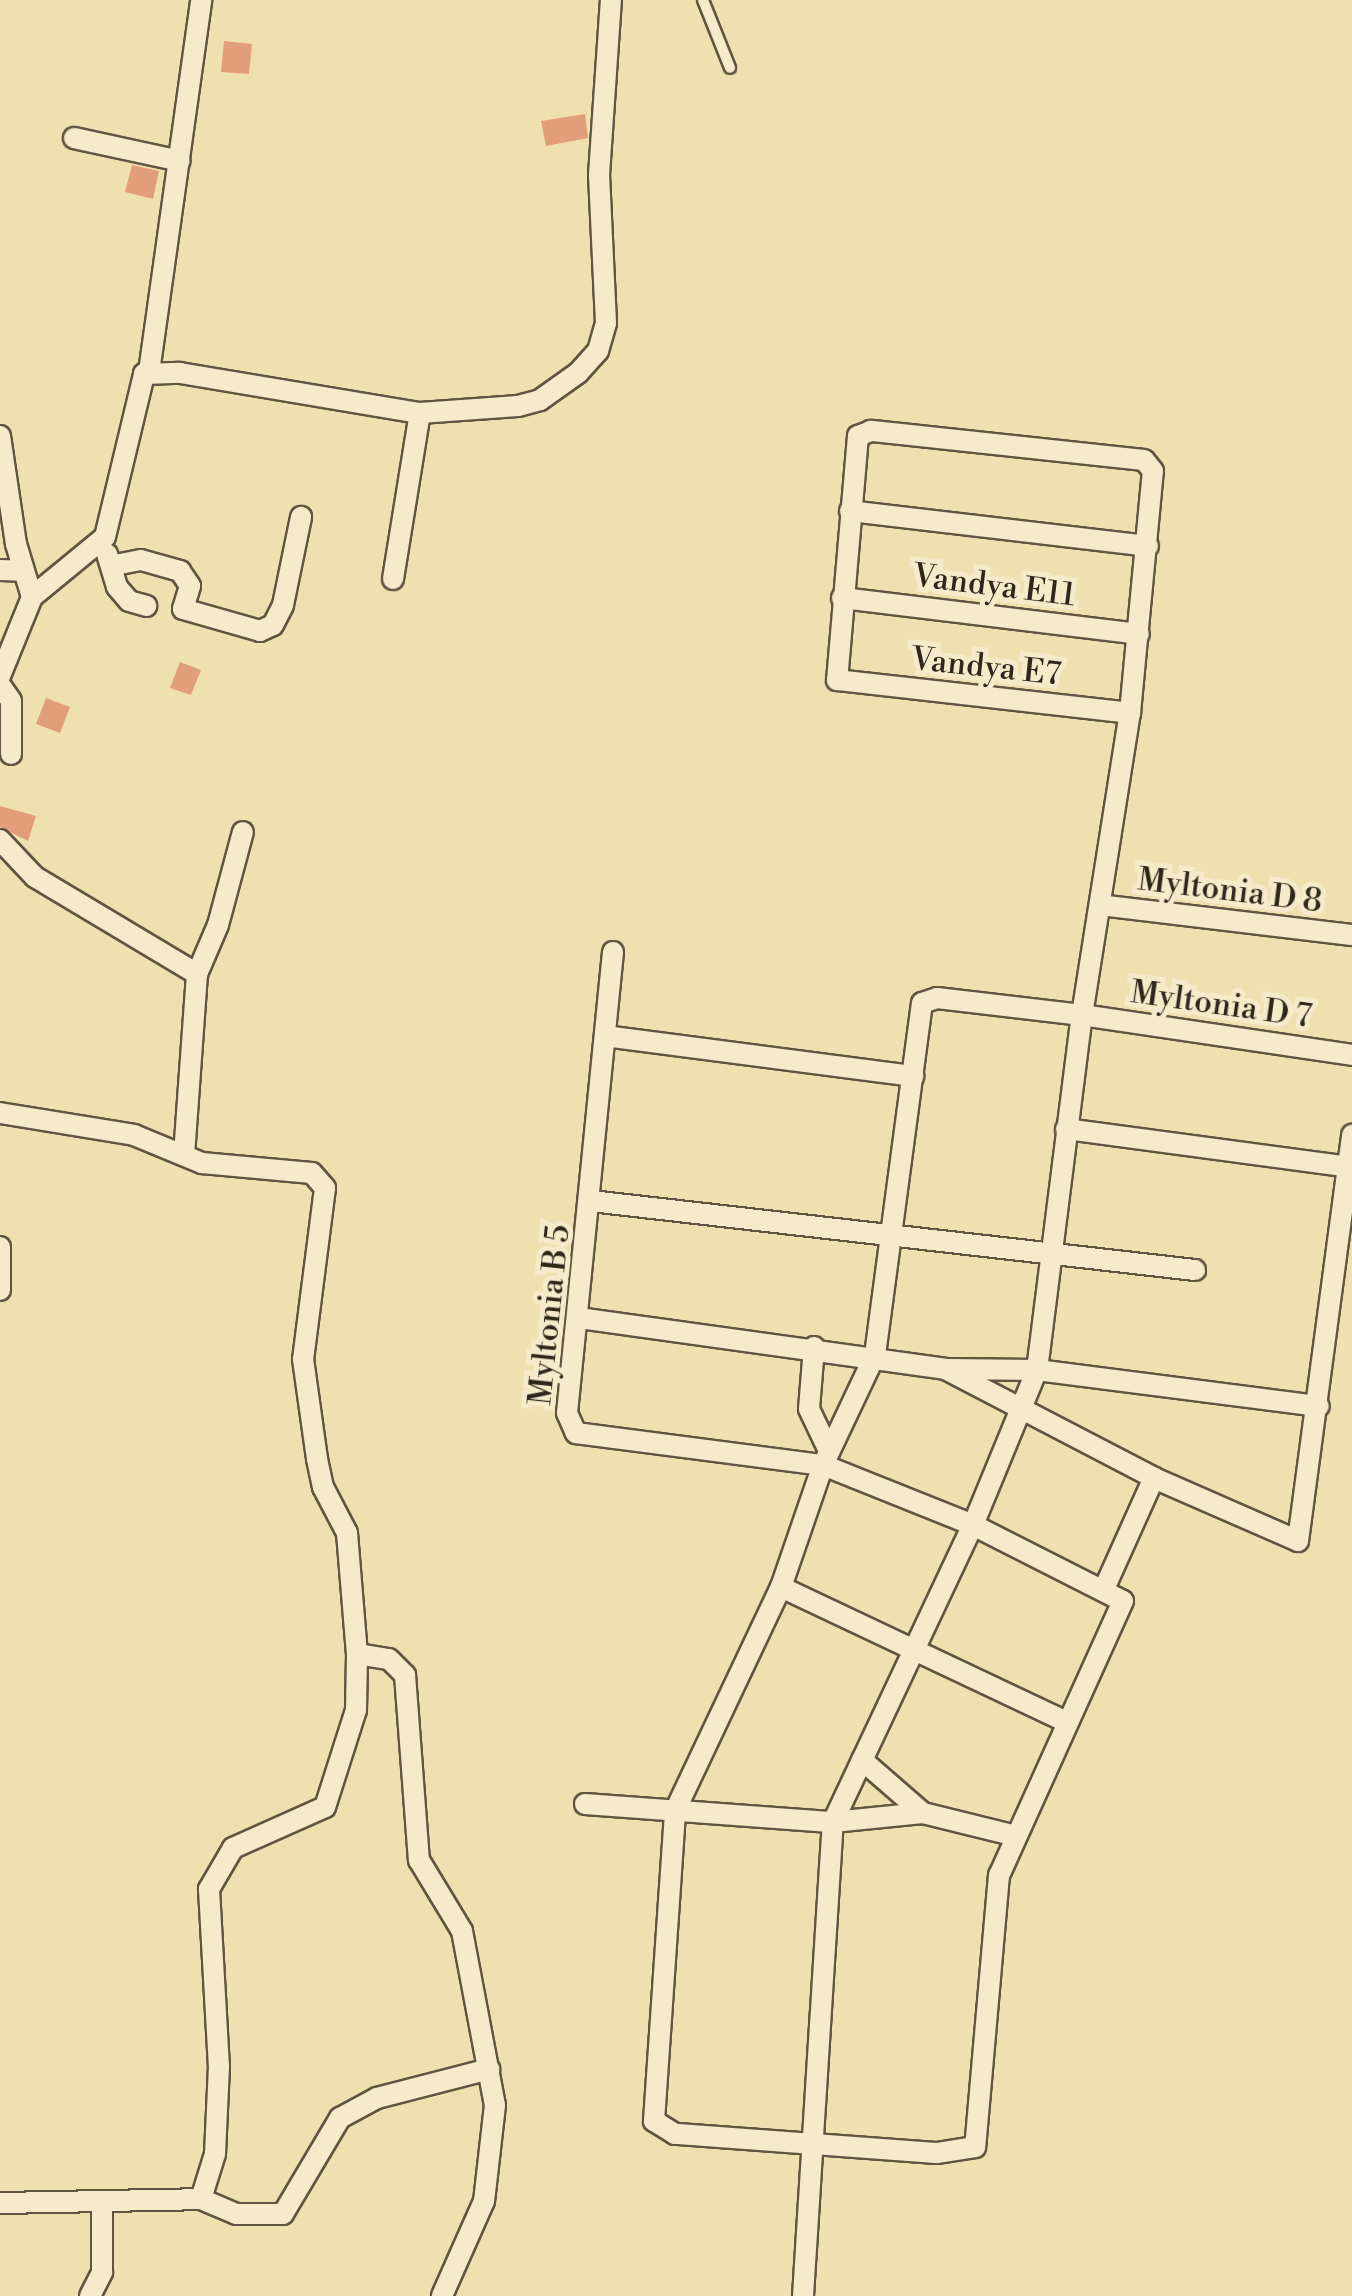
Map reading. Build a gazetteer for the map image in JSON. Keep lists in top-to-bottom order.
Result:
{
  "streets": {
    "street": [
      "Vandya E11",
      "Vandya E7",
      "Myltonia D 8",
      "Myltonia D 7",
      "Myltonia B 5"
    ]
  },
  "crossings": [
    ["Vandya E11", "Vandya E7"]
  ]
}
